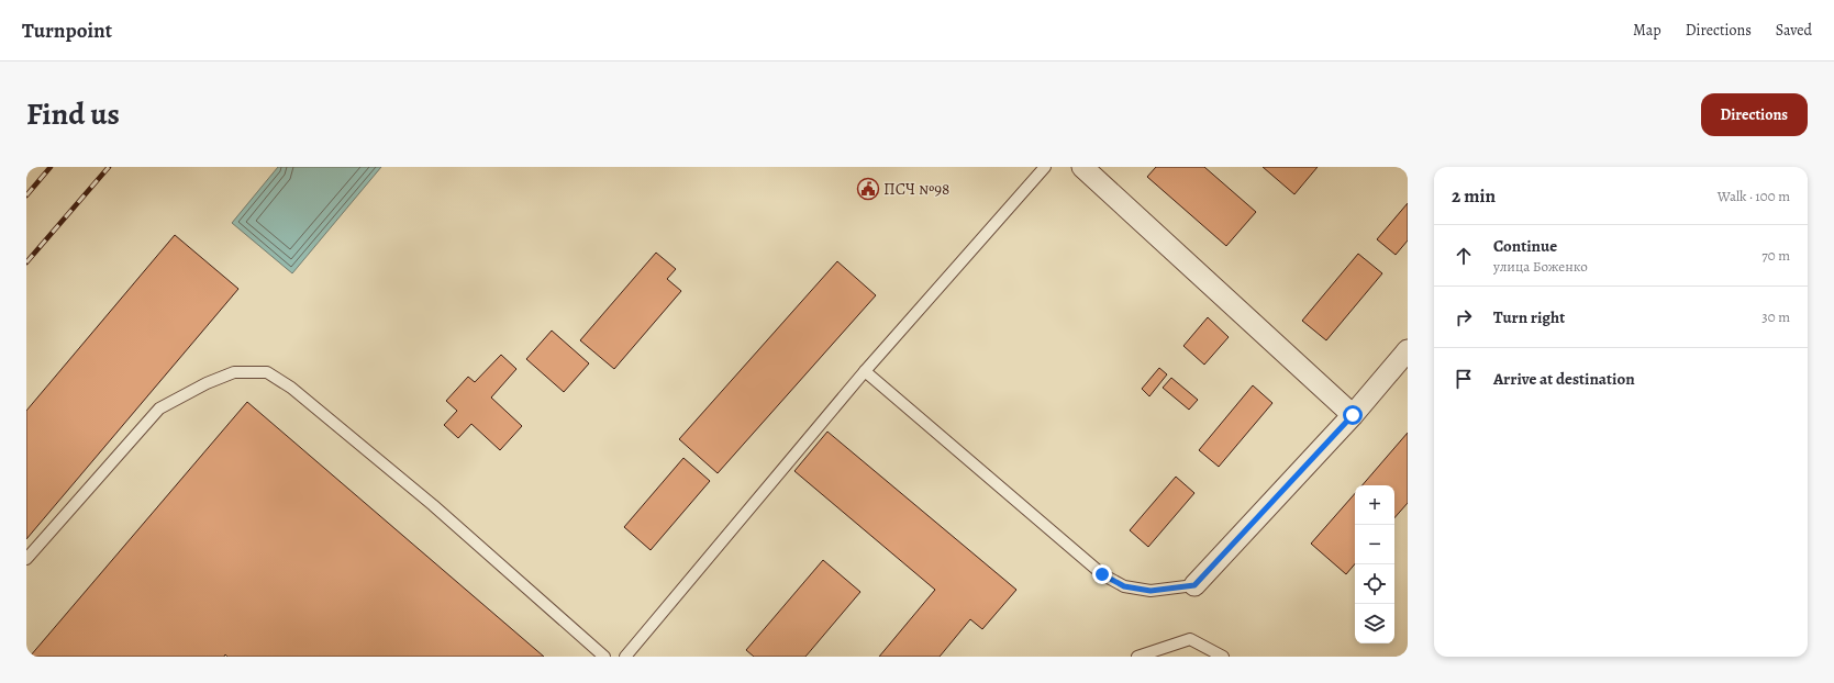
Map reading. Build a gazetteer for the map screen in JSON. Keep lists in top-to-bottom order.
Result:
{
  "places": {
    "public building": ["ПСЧ №98"]
  },
  "page": {
    "header": "Turnpoint",
    "nav": ["Map", "Directions", "Saved"],
    "title": "Find us",
    "buttons": "Directions",
    "heading": ["2 min", "Walk · 100 m"],
    "list": [
      ["Continue", "улица Боженко", "70 m"],
      ["Turn right", "30 m"],
      "Arrive at destination"
    ],
    "map_buttons": ["+", "−"]
  }
}
